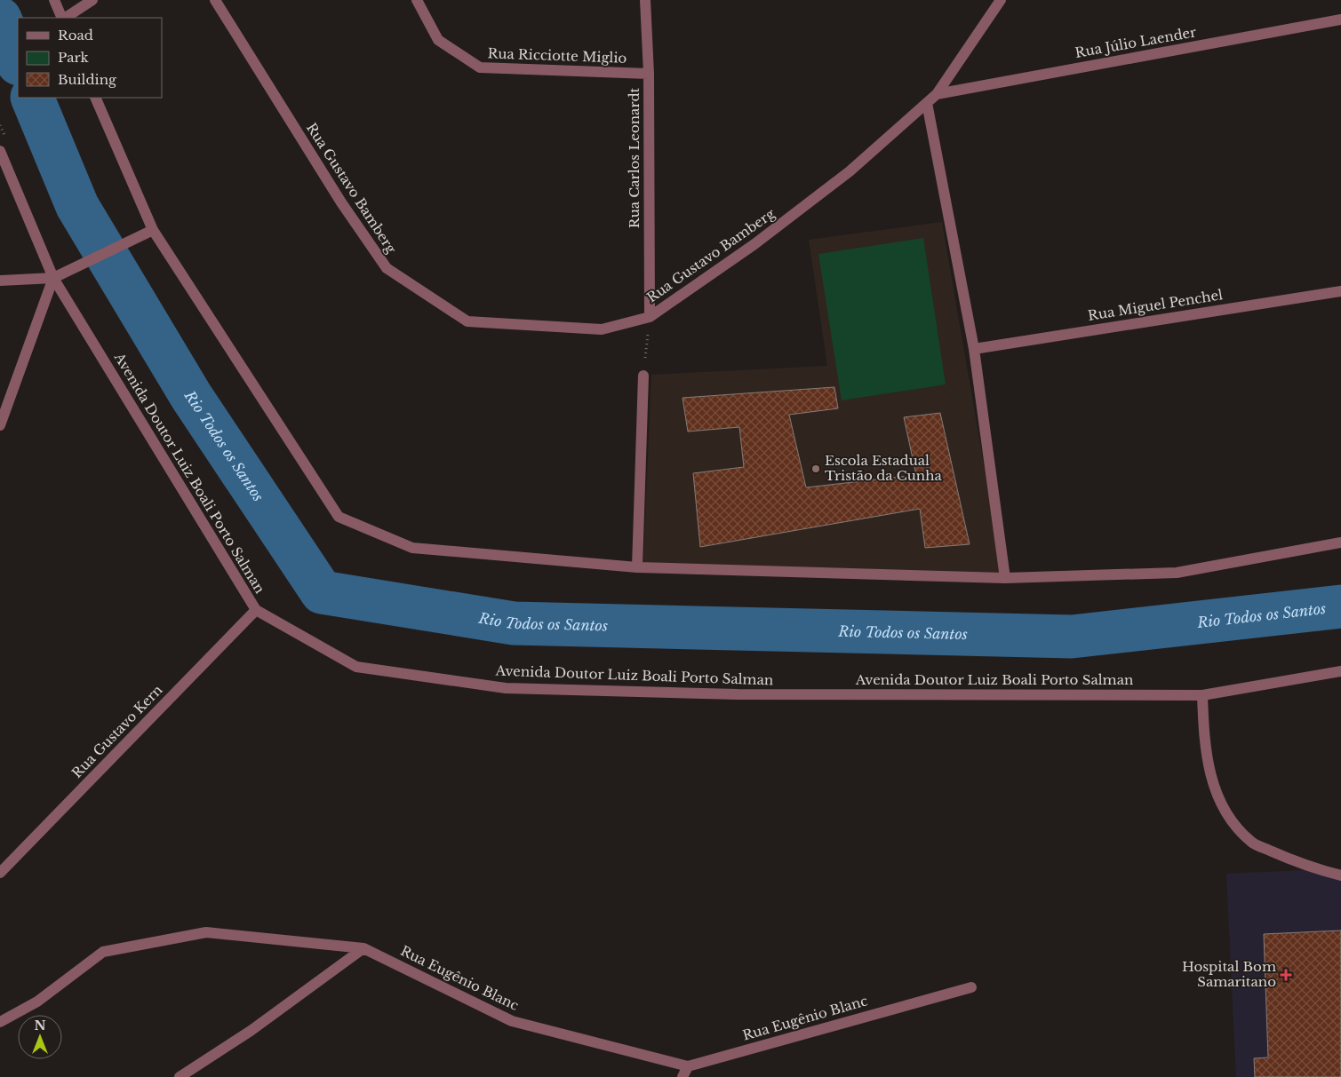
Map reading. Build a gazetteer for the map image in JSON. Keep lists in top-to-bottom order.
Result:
{
  "streets": {
    "street": [
      "Rua Júlio Laender",
      "Rua Ricciotte Miglio",
      "Rua Carlos Leonardt",
      "Rua Gustavo Bamberg",
      "Rua Miguel Penchel",
      "Avenida Doutor Luiz Boali Porto Salman",
      "Rua Gustavo Kern",
      "Rua Eugênio Blanc"
    ]
  },
  "crossings": [
    ["Rua Júlio Laender", "Rua Gustavo Bamberg"],
    ["Rua Ricciotte Miglio", "Rua Carlos Leonardt"],
    ["Rua Carlos Leonardt", "Rua Gustavo Bamberg"],
    ["Avenida Doutor Luiz Boali Porto Salman", "Rua Gustavo Kern"]
  ],
  "water": ["Rio Todos os Santos"],
  "places": {
    "other": ["Escola Estadual Tristão da Cunha"],
    "health": ["Hospital Bom Samaritano"]
  },
  "legend": ["Road", "Park", "Building"],
  "north": "top"
}
